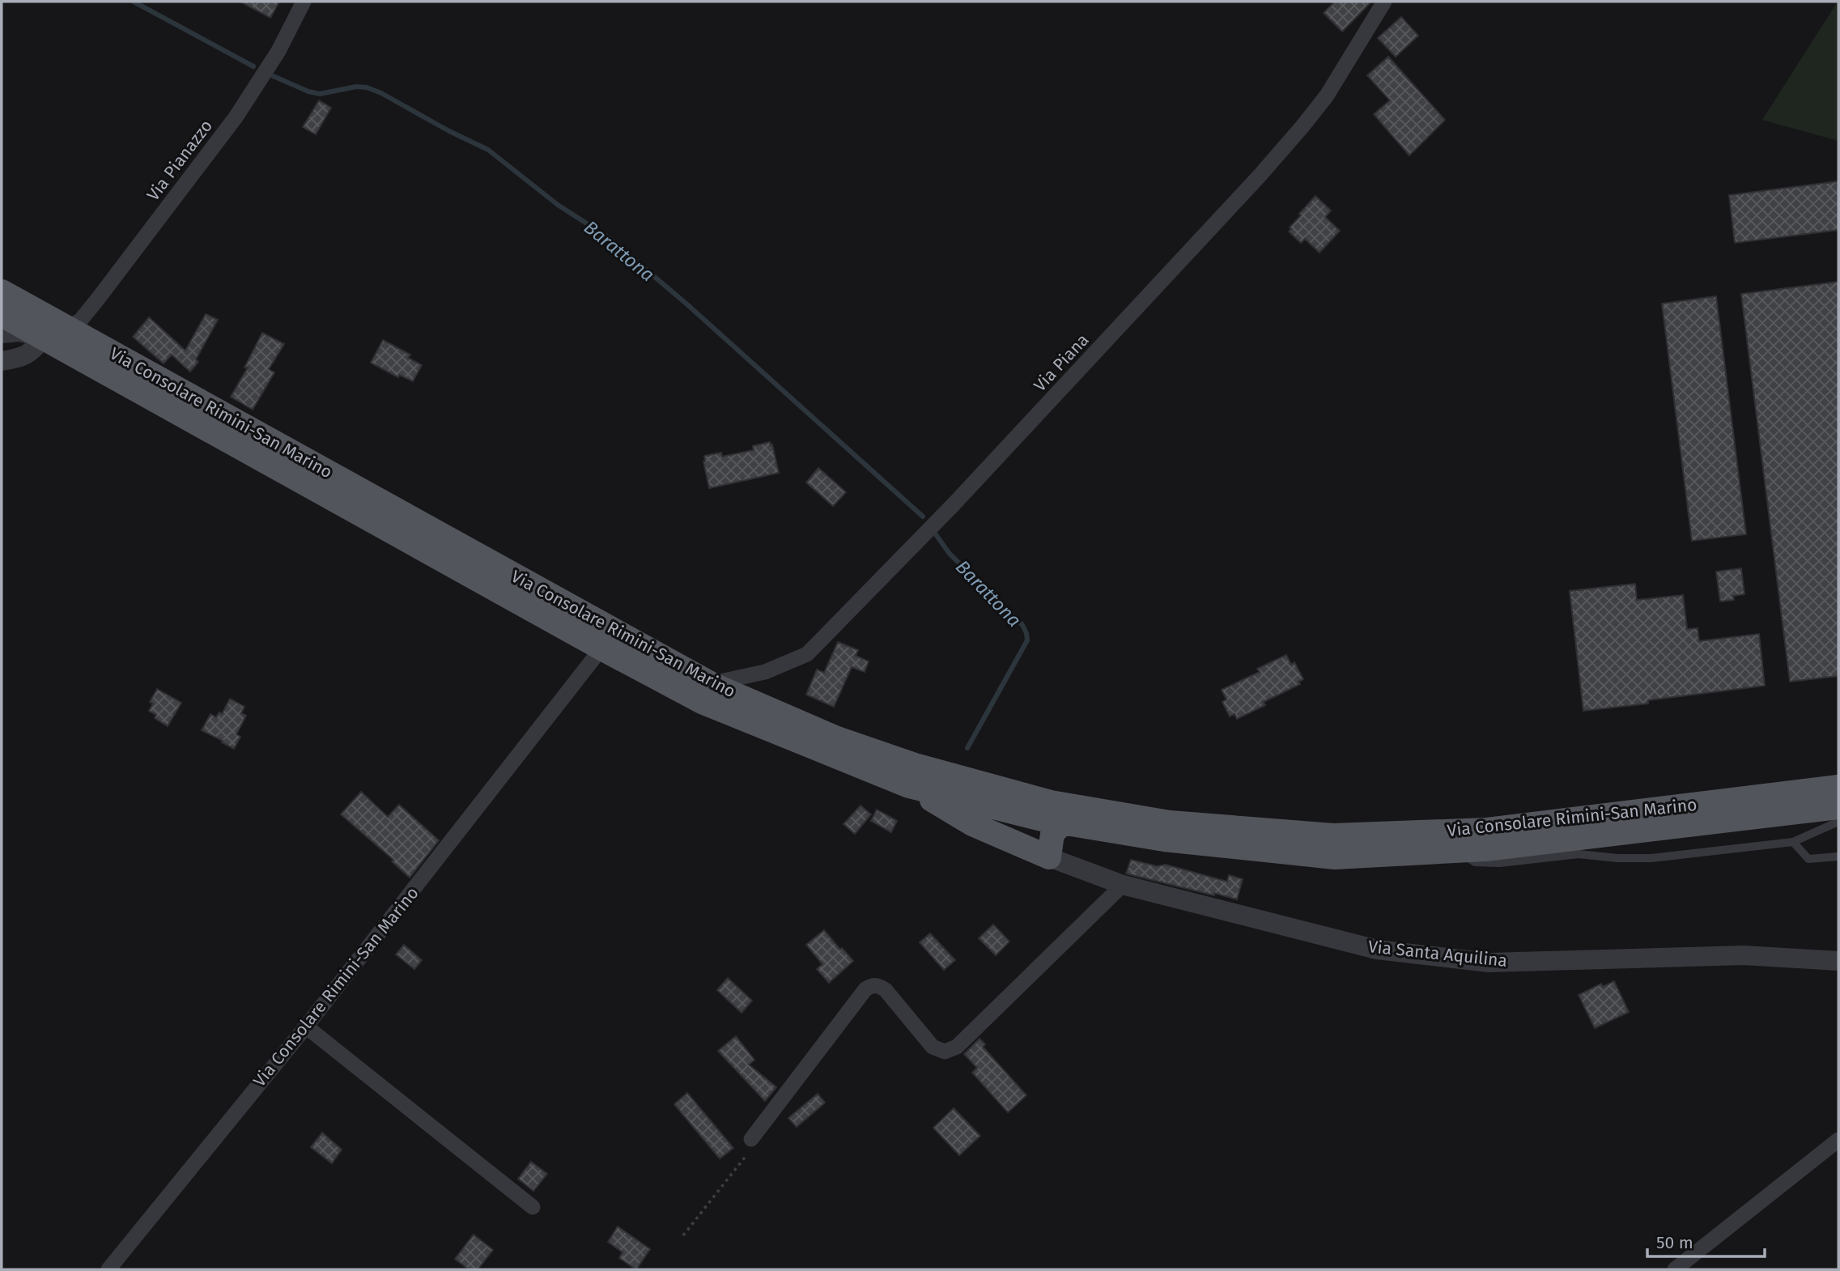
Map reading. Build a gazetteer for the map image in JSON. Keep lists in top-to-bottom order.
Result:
{
  "streets": {
    "main road": ["Via Consolare Rimini-San Marino"],
    "street": ["Via Pianazzo", "Via Piana", "Via Santa Aquilina"]
  },
  "crossings": [
    ["Via Pianazzo", "Via Consolare Rimini-San Marino"],
    ["Via Piana", "Via Consolare Rimini-San Marino"],
    ["Via Consolare Rimini-San Marino", "Via Santa Aquilina"]
  ],
  "water": ["Barattona"],
  "scale_bar": "50 m"
}
